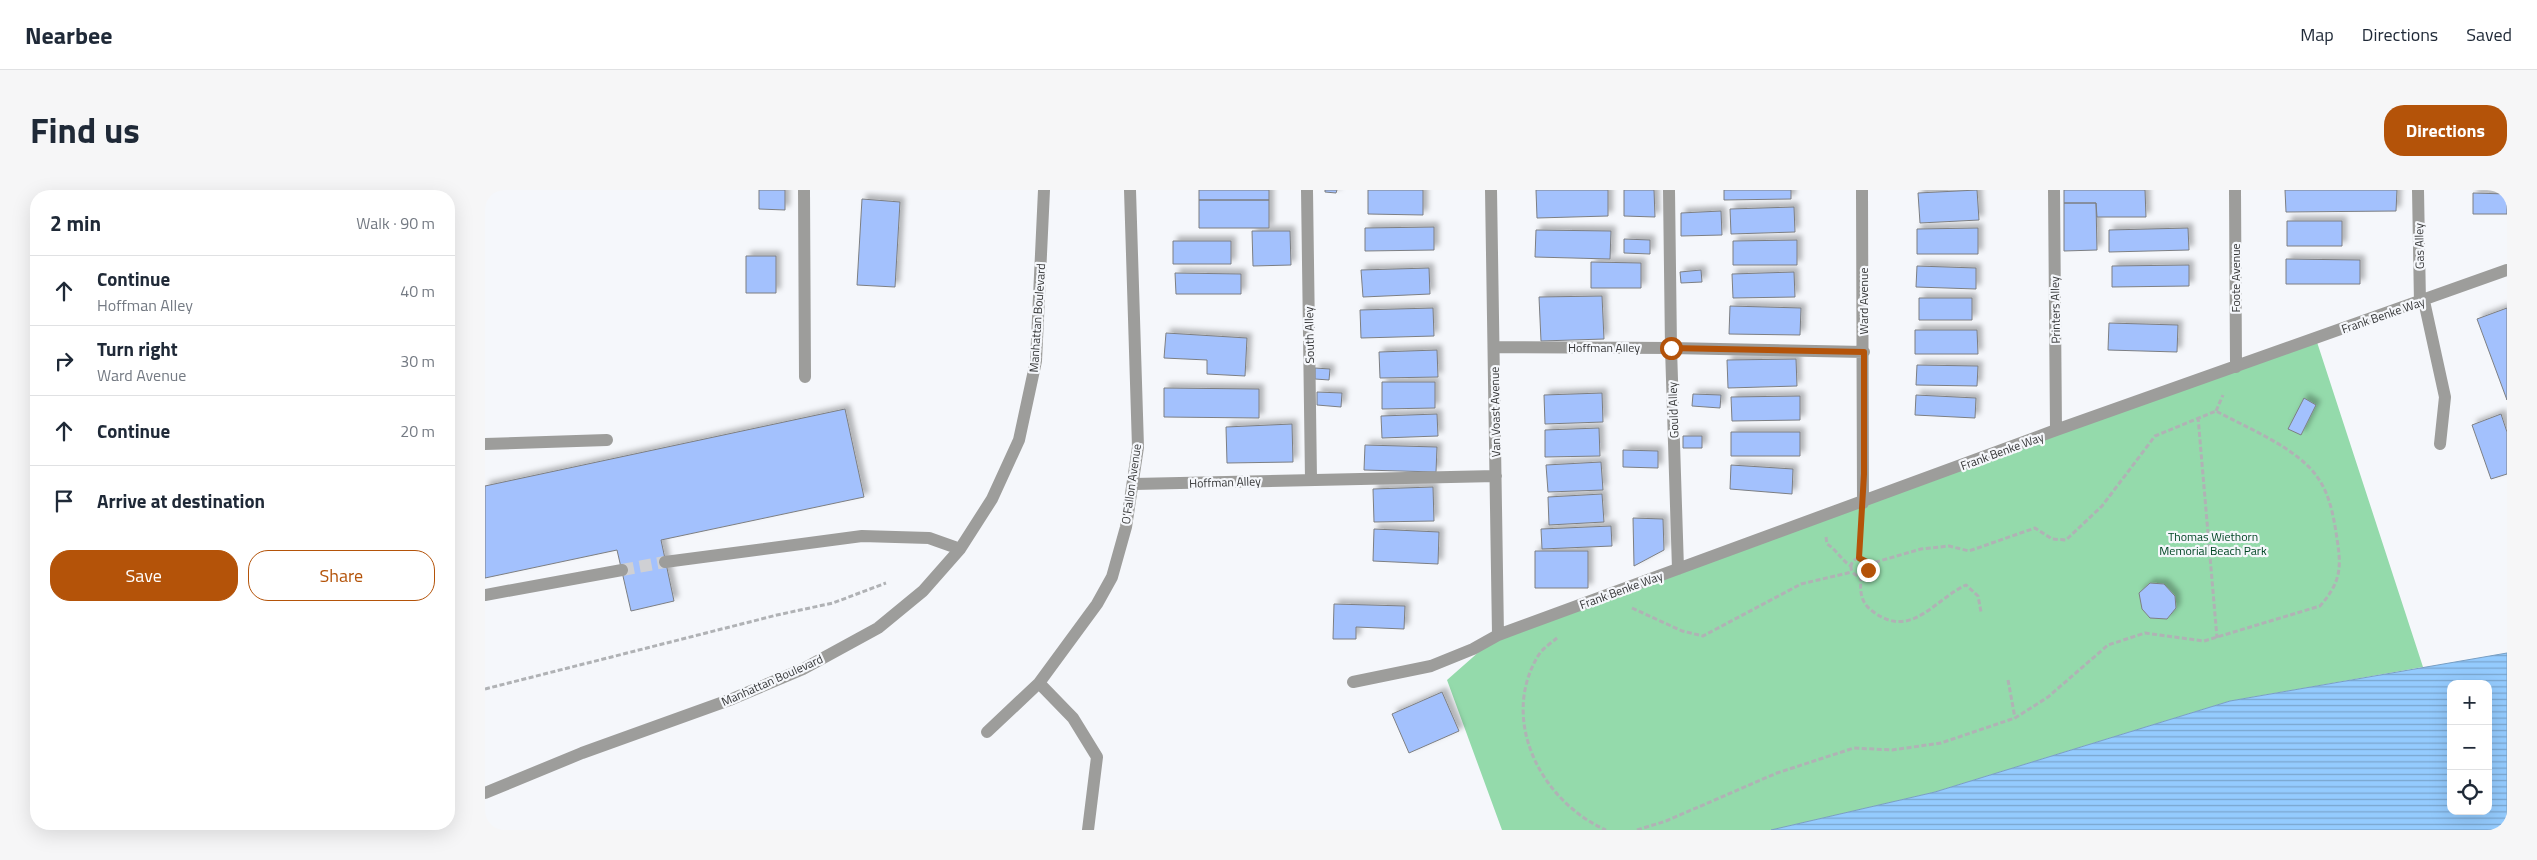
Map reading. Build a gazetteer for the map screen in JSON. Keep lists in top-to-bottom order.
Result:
{
  "streets": {
    "street": [
      "Gas Alley",
      "Foote Avenue",
      "Ward Avenue",
      "Printers Alley",
      "Frank Benke Way",
      "Manhattan Boulevard",
      "South Alley",
      "Hoffman Alley",
      "Gould Alley",
      "Van Voast Avenue",
      "O’Fallon Avenue"
    ]
  },
  "crossings": [
    ["Gas Alley", "Frank Benke Way"],
    ["Foote Avenue", "Frank Benke Way"],
    ["Ward Avenue", "Frank Benke Way"],
    ["Ward Avenue", "Hoffman Alley"],
    ["Printers Alley", "Frank Benke Way"],
    ["Frank Benke Way", "Gould Alley"],
    ["Frank Benke Way", "Van Voast Avenue"],
    ["South Alley", "Hoffman Alley"],
    ["Hoffman Alley", "Gould Alley"],
    ["Hoffman Alley", "Van Voast Avenue"],
    ["Hoffman Alley", "O’Fallon Avenue"]
  ],
  "parks": ["Thomas Wiethorn Memorial Beach Park"],
  "page": {
    "header": "Nearbee",
    "nav": ["Map", "Directions", "Saved"],
    "title": "Find us",
    "buttons": [
      "Directions",
      ["Save", "Share"]
    ],
    "heading": ["2 min", "Walk · 90 m"],
    "list": [
      ["Continue", "Hoffman Alley", "40 m"],
      ["Turn right", "Ward Avenue", "30 m"],
      ["Continue", "20 m"],
      "Arrive at destination"
    ],
    "map_buttons": ["+", "−"]
  }
}
